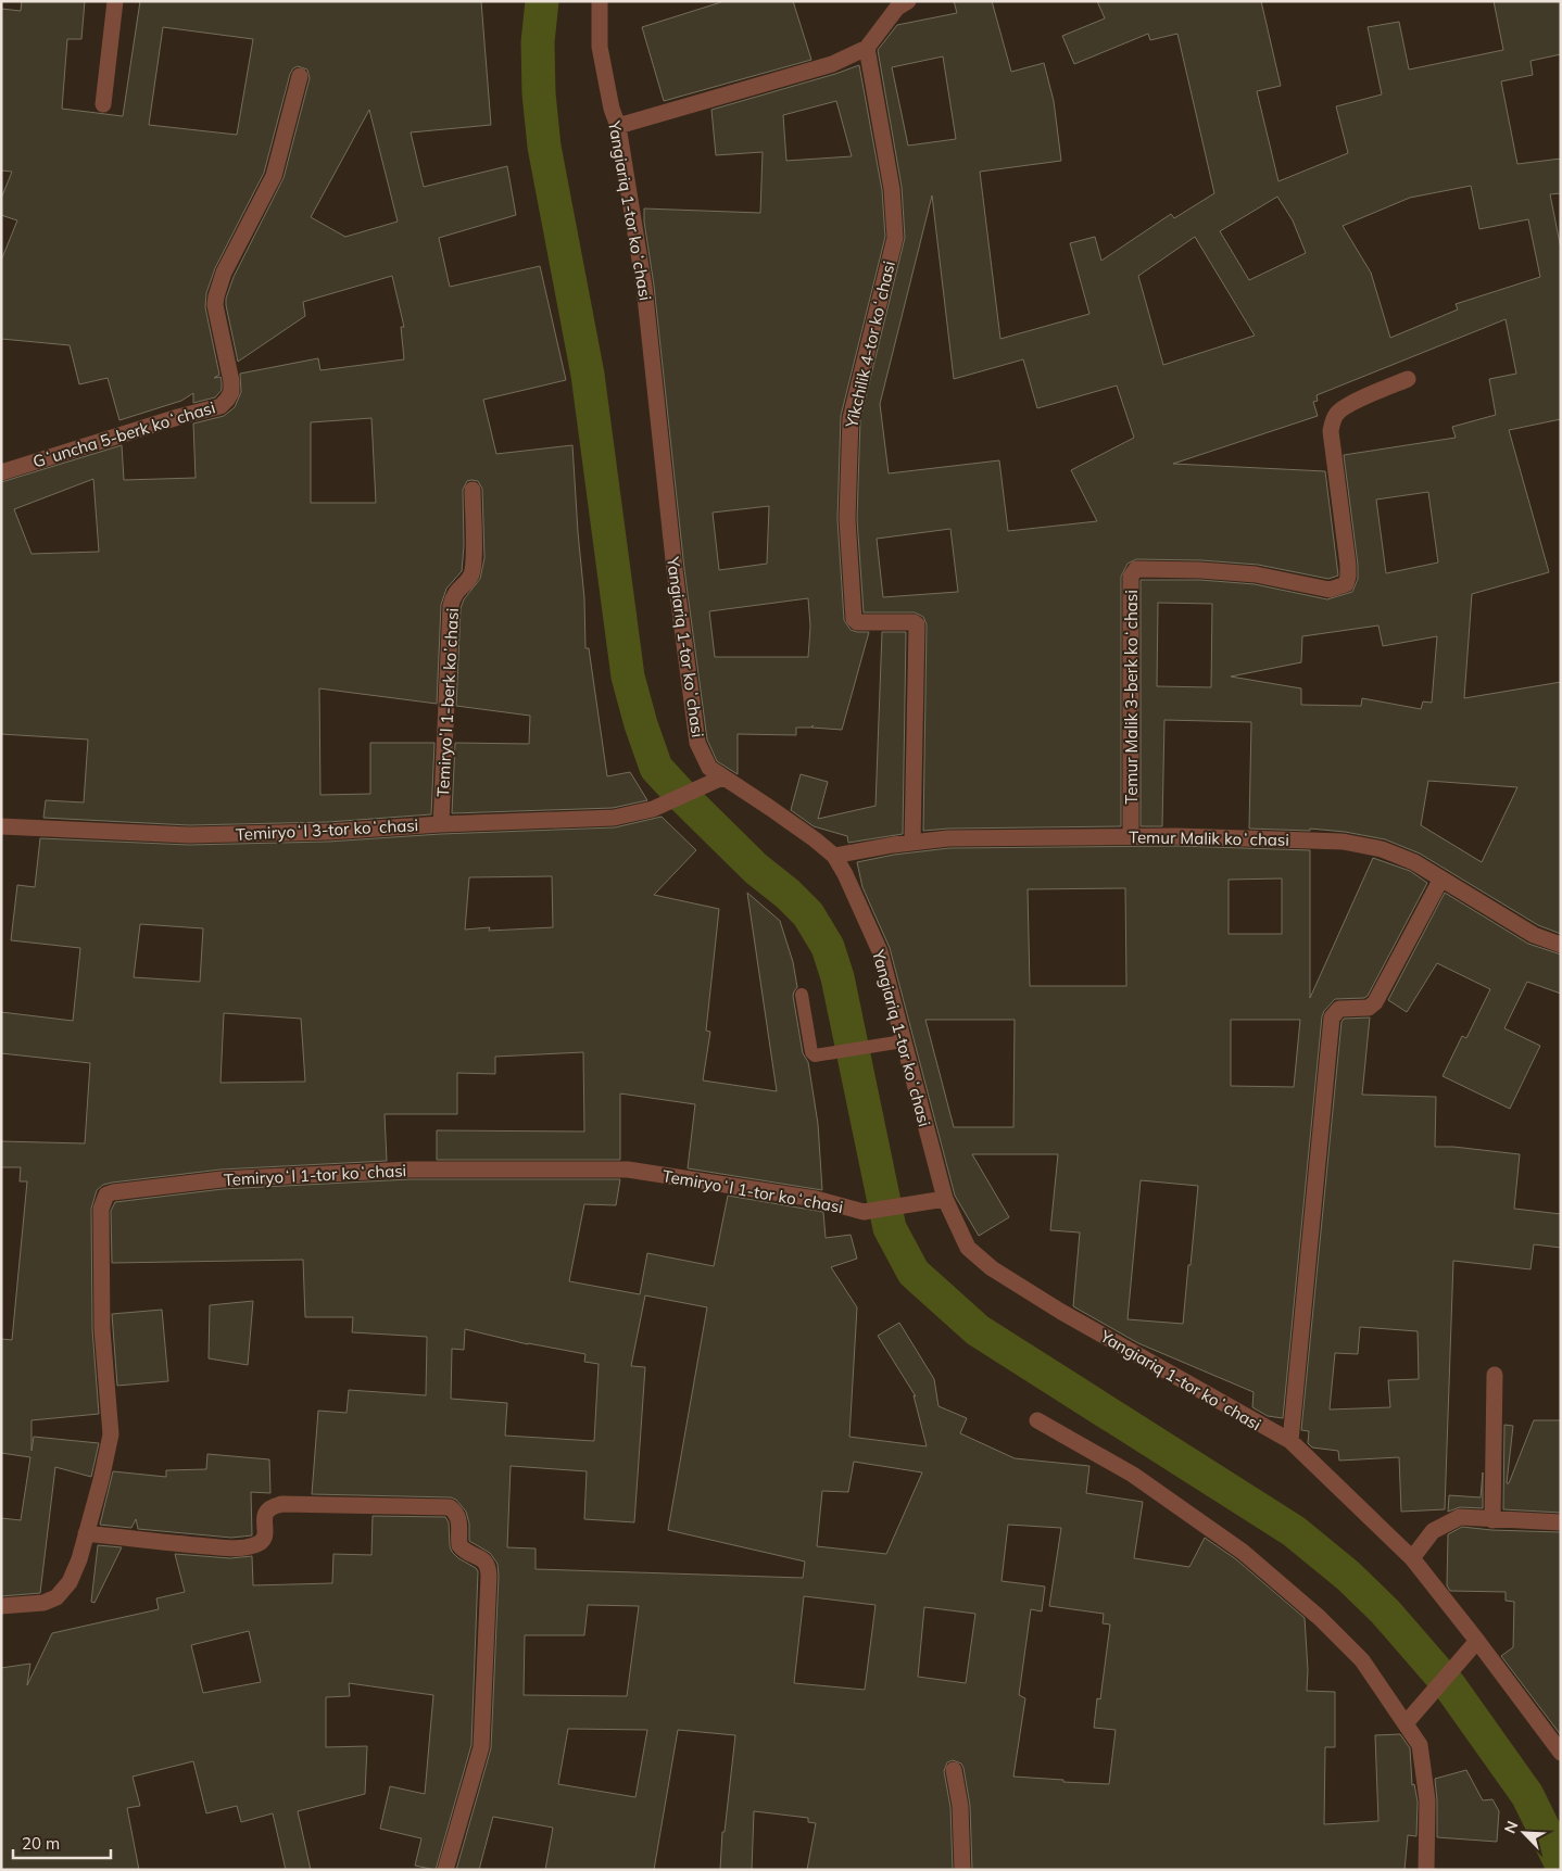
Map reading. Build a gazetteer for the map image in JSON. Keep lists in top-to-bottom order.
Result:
{
  "streets": {
    "street": [
      "Yangiariq 1-tor koʻchasi",
      "Yikchilik 4-tor koʻchasi",
      "Gʻuncha 5-berk koʻchasi",
      "Temur Malik 3-berk koʻchasi",
      "Temiryoʼl 1-berk koʼchasi",
      "Temiryoʻl 3-tor koʻchasi",
      "Temur Malik koʻchasi",
      "Temiryoʻl 1-tor koʻchasi"
    ]
  },
  "crossings": [
    ["Yangiariq 1-tor koʻchasi", "Temiryoʻl 3-tor koʻchasi"],
    ["Yangiariq 1-tor koʻchasi", "Temur Malik koʻchasi"],
    ["Yangiariq 1-tor koʻchasi", "Temiryoʻl 1-tor koʻchasi"],
    ["Yikchilik 4-tor koʻchasi", "Temur Malik koʻchasi"],
    ["Temur Malik 3-berk koʻchasi", "Temur Malik koʻchasi"],
    ["Temiryoʼl 1-berk koʼchasi", "Temiryoʻl 3-tor koʻchasi"]
  ],
  "scale_bar": "20 m",
  "north": "top left"
}
